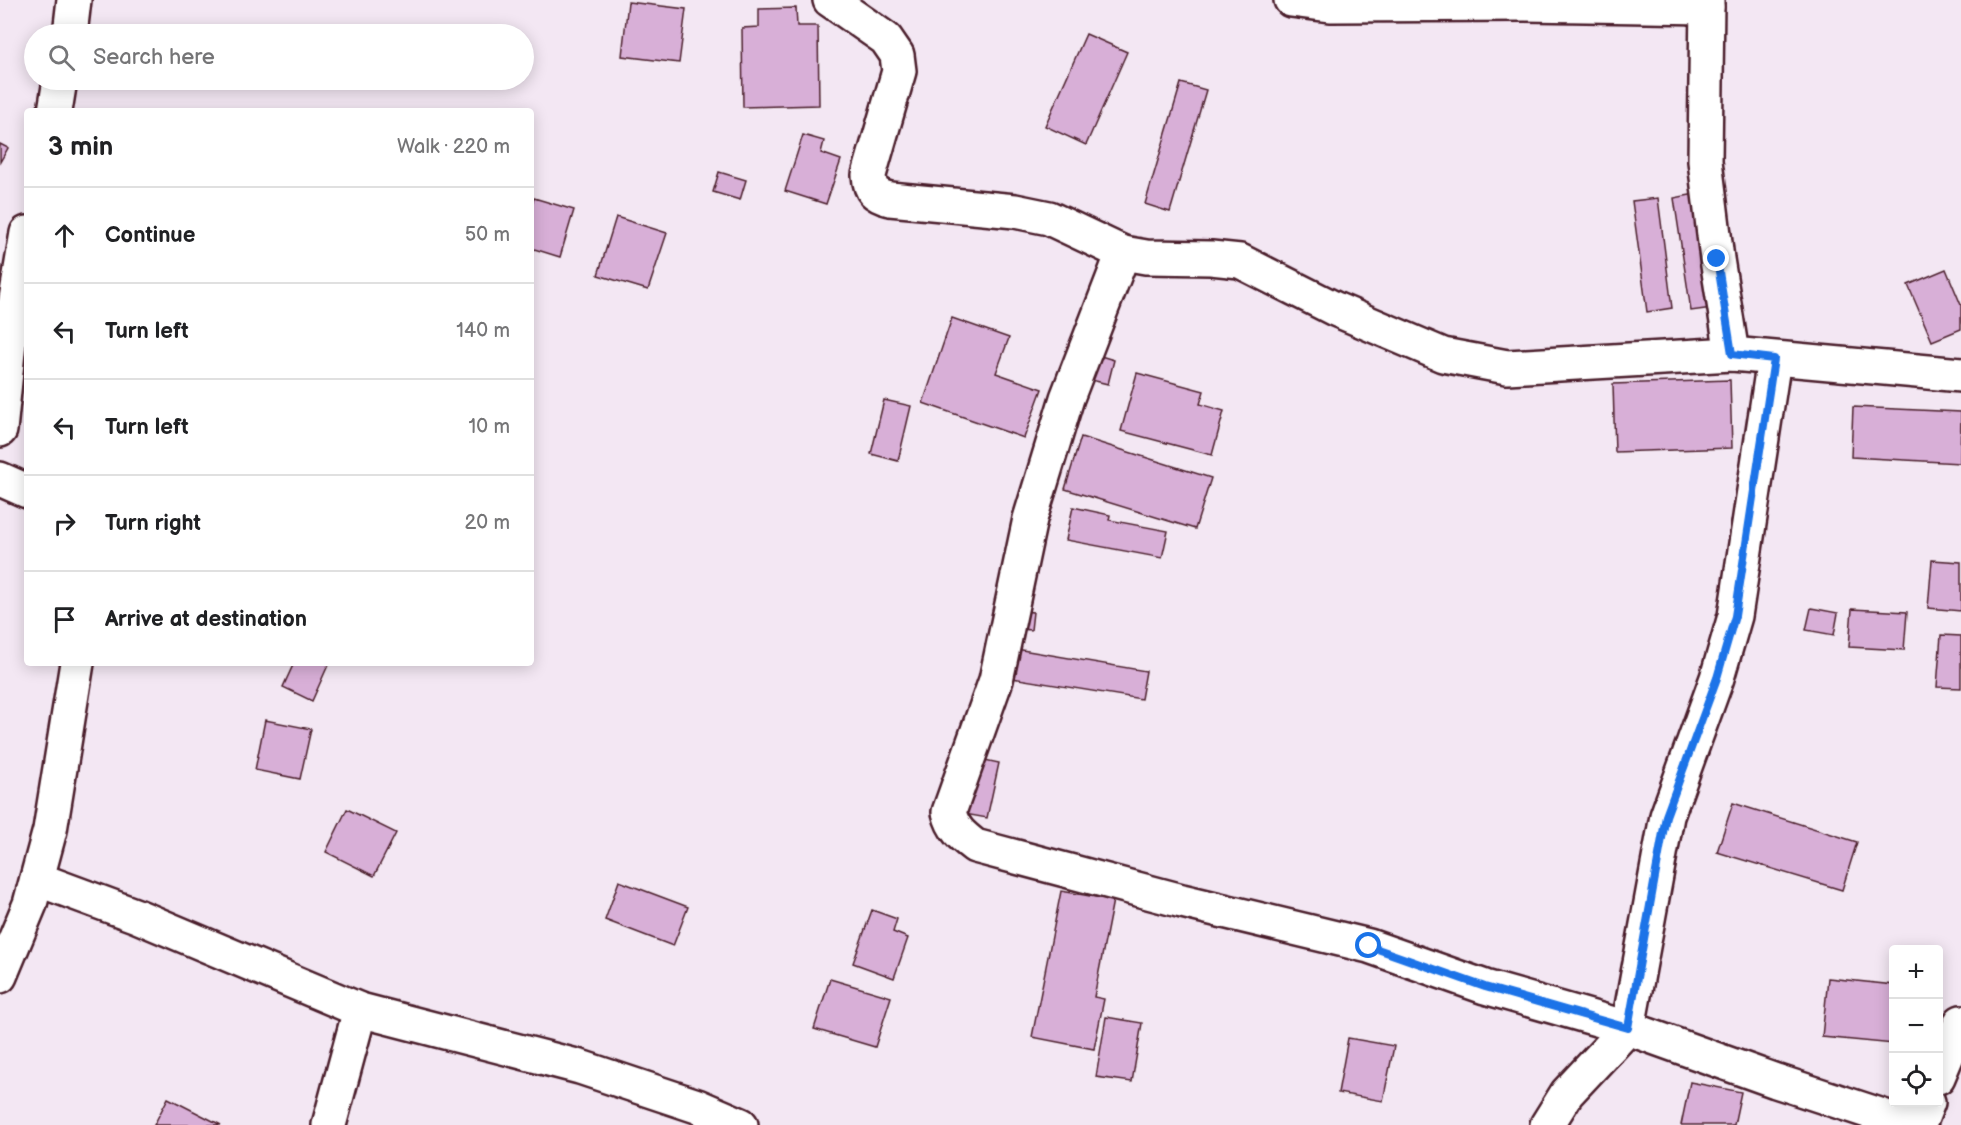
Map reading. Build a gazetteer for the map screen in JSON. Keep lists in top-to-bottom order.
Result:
{
  "page": {
    "search": "Search here",
    "heading": ["3 min", "Walk · 220 m"],
    "list": [
      ["Continue", "50 m"],
      ["Turn left", "140 m"],
      ["Turn left", "10 m"],
      ["Turn right", "20 m"],
      "Arrive at destination"
    ],
    "map_buttons": ["+", "−"]
  }
}
